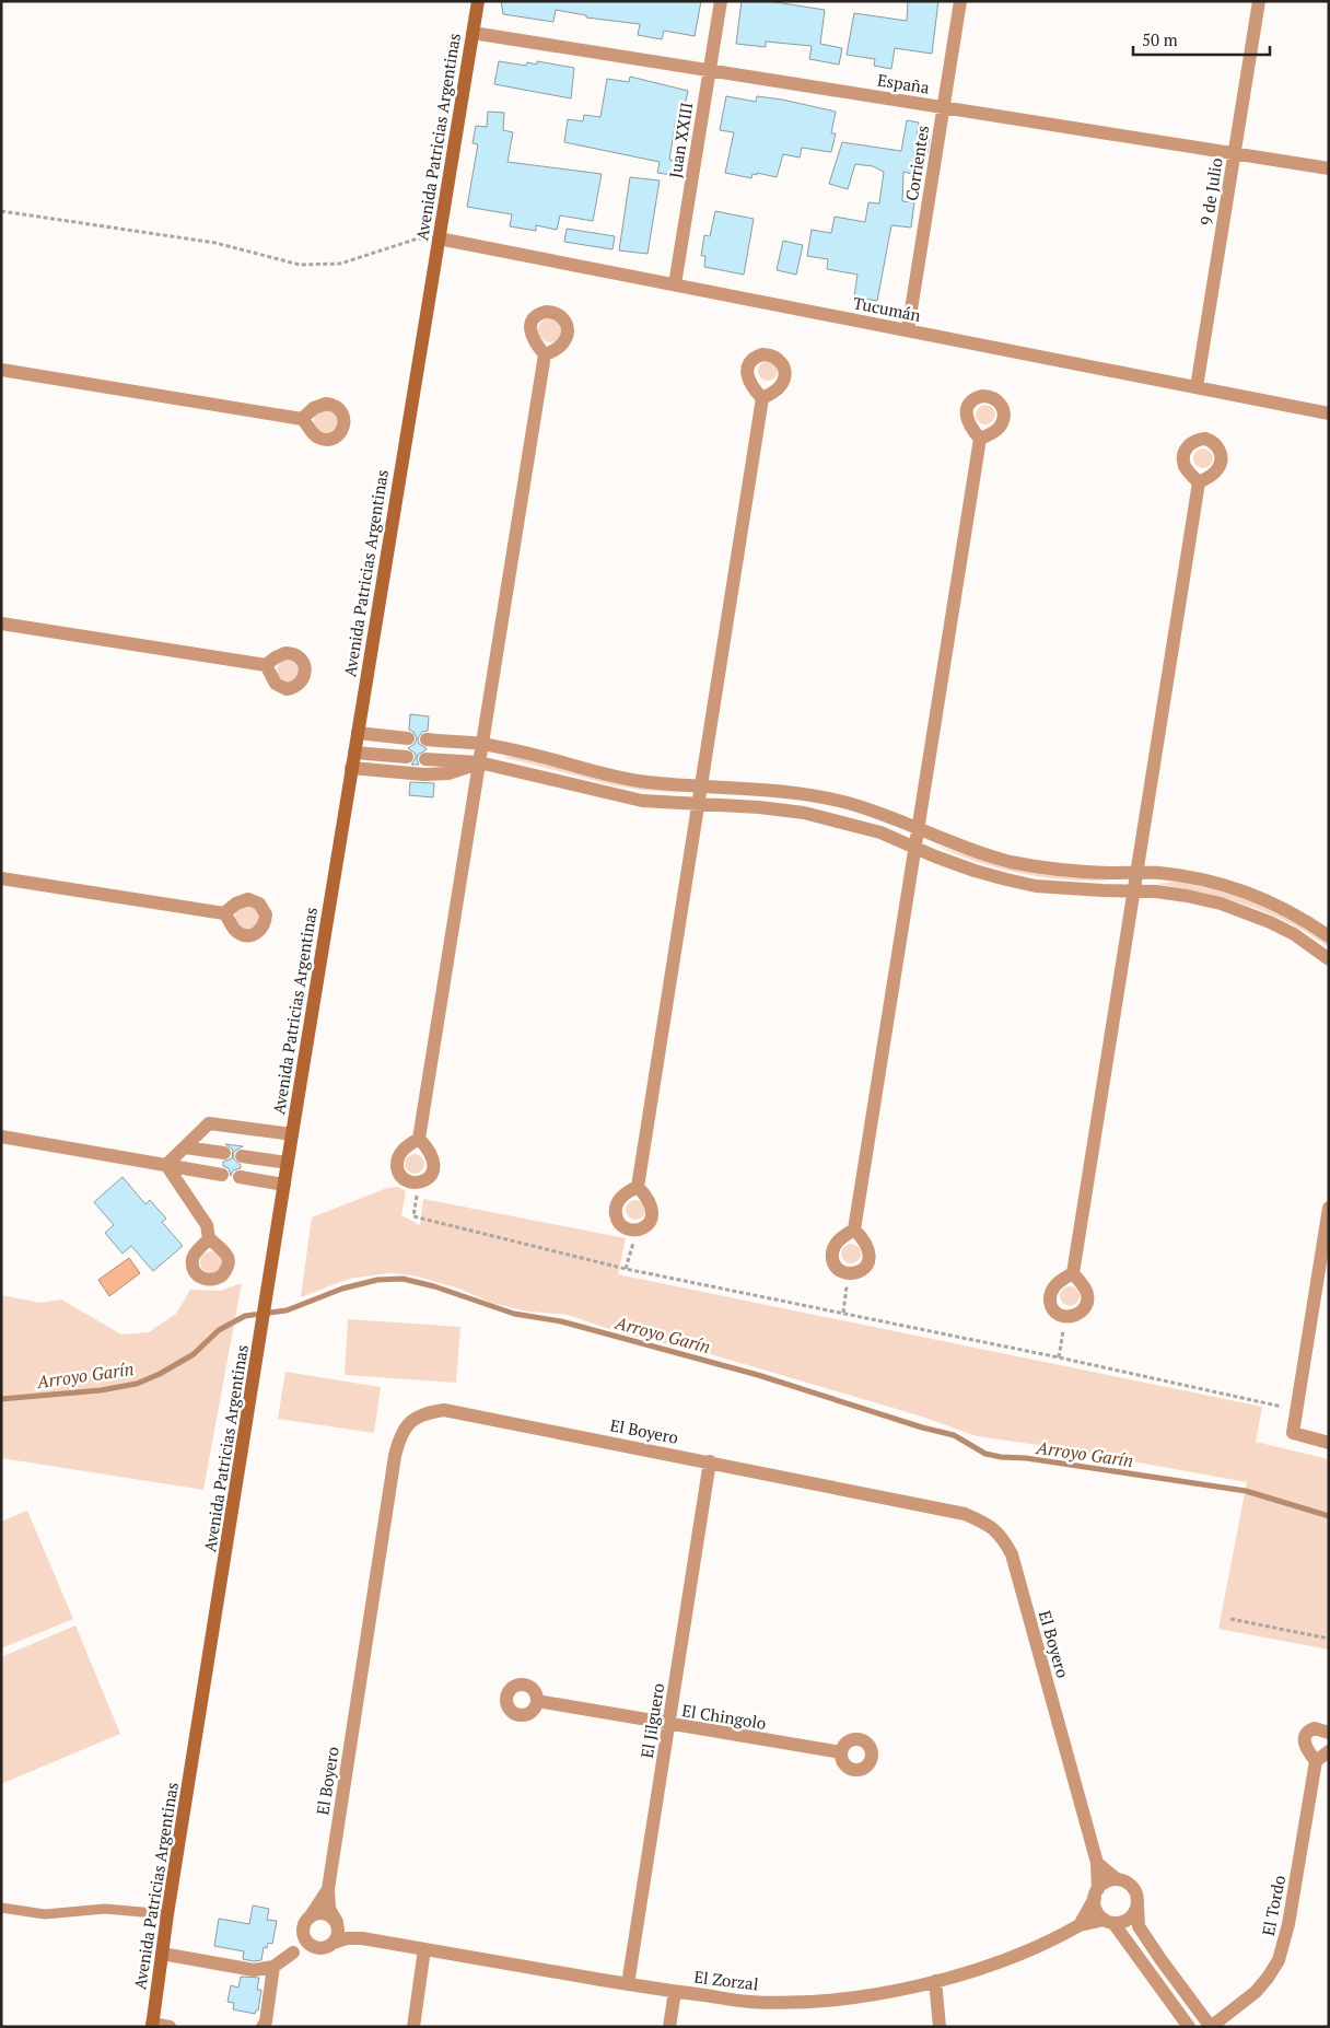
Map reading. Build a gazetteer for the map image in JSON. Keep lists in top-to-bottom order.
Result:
{
  "streets": {
    "street": [
      "España",
      "Avenida Patricias Argentinas",
      "Juan XXIII",
      "Corrientes",
      "9 de Julio",
      "Tucumán",
      "El Boyero",
      "El Chingolo",
      "El Jilguero",
      "El Tordo",
      "El Zorzal"
    ]
  },
  "crossings": [
    ["España", "Avenida Patricias Argentinas"],
    ["España", "Juan XXIII"],
    ["España", "Corrientes"],
    ["España", "9 de Julio"],
    ["Avenida Patricias Argentinas", "Tucumán"],
    ["Juan XXIII", "Tucumán"],
    ["Corrientes", "Tucumán"],
    ["9 de Julio", "Tucumán"],
    ["El Boyero", "El Jilguero"],
    ["El Boyero", "El Zorzal"],
    ["El Chingolo", "El Jilguero"],
    ["El Jilguero", "El Zorzal"]
  ],
  "water": ["Arroyo Garín"],
  "scale_bar": "50 m"
}
